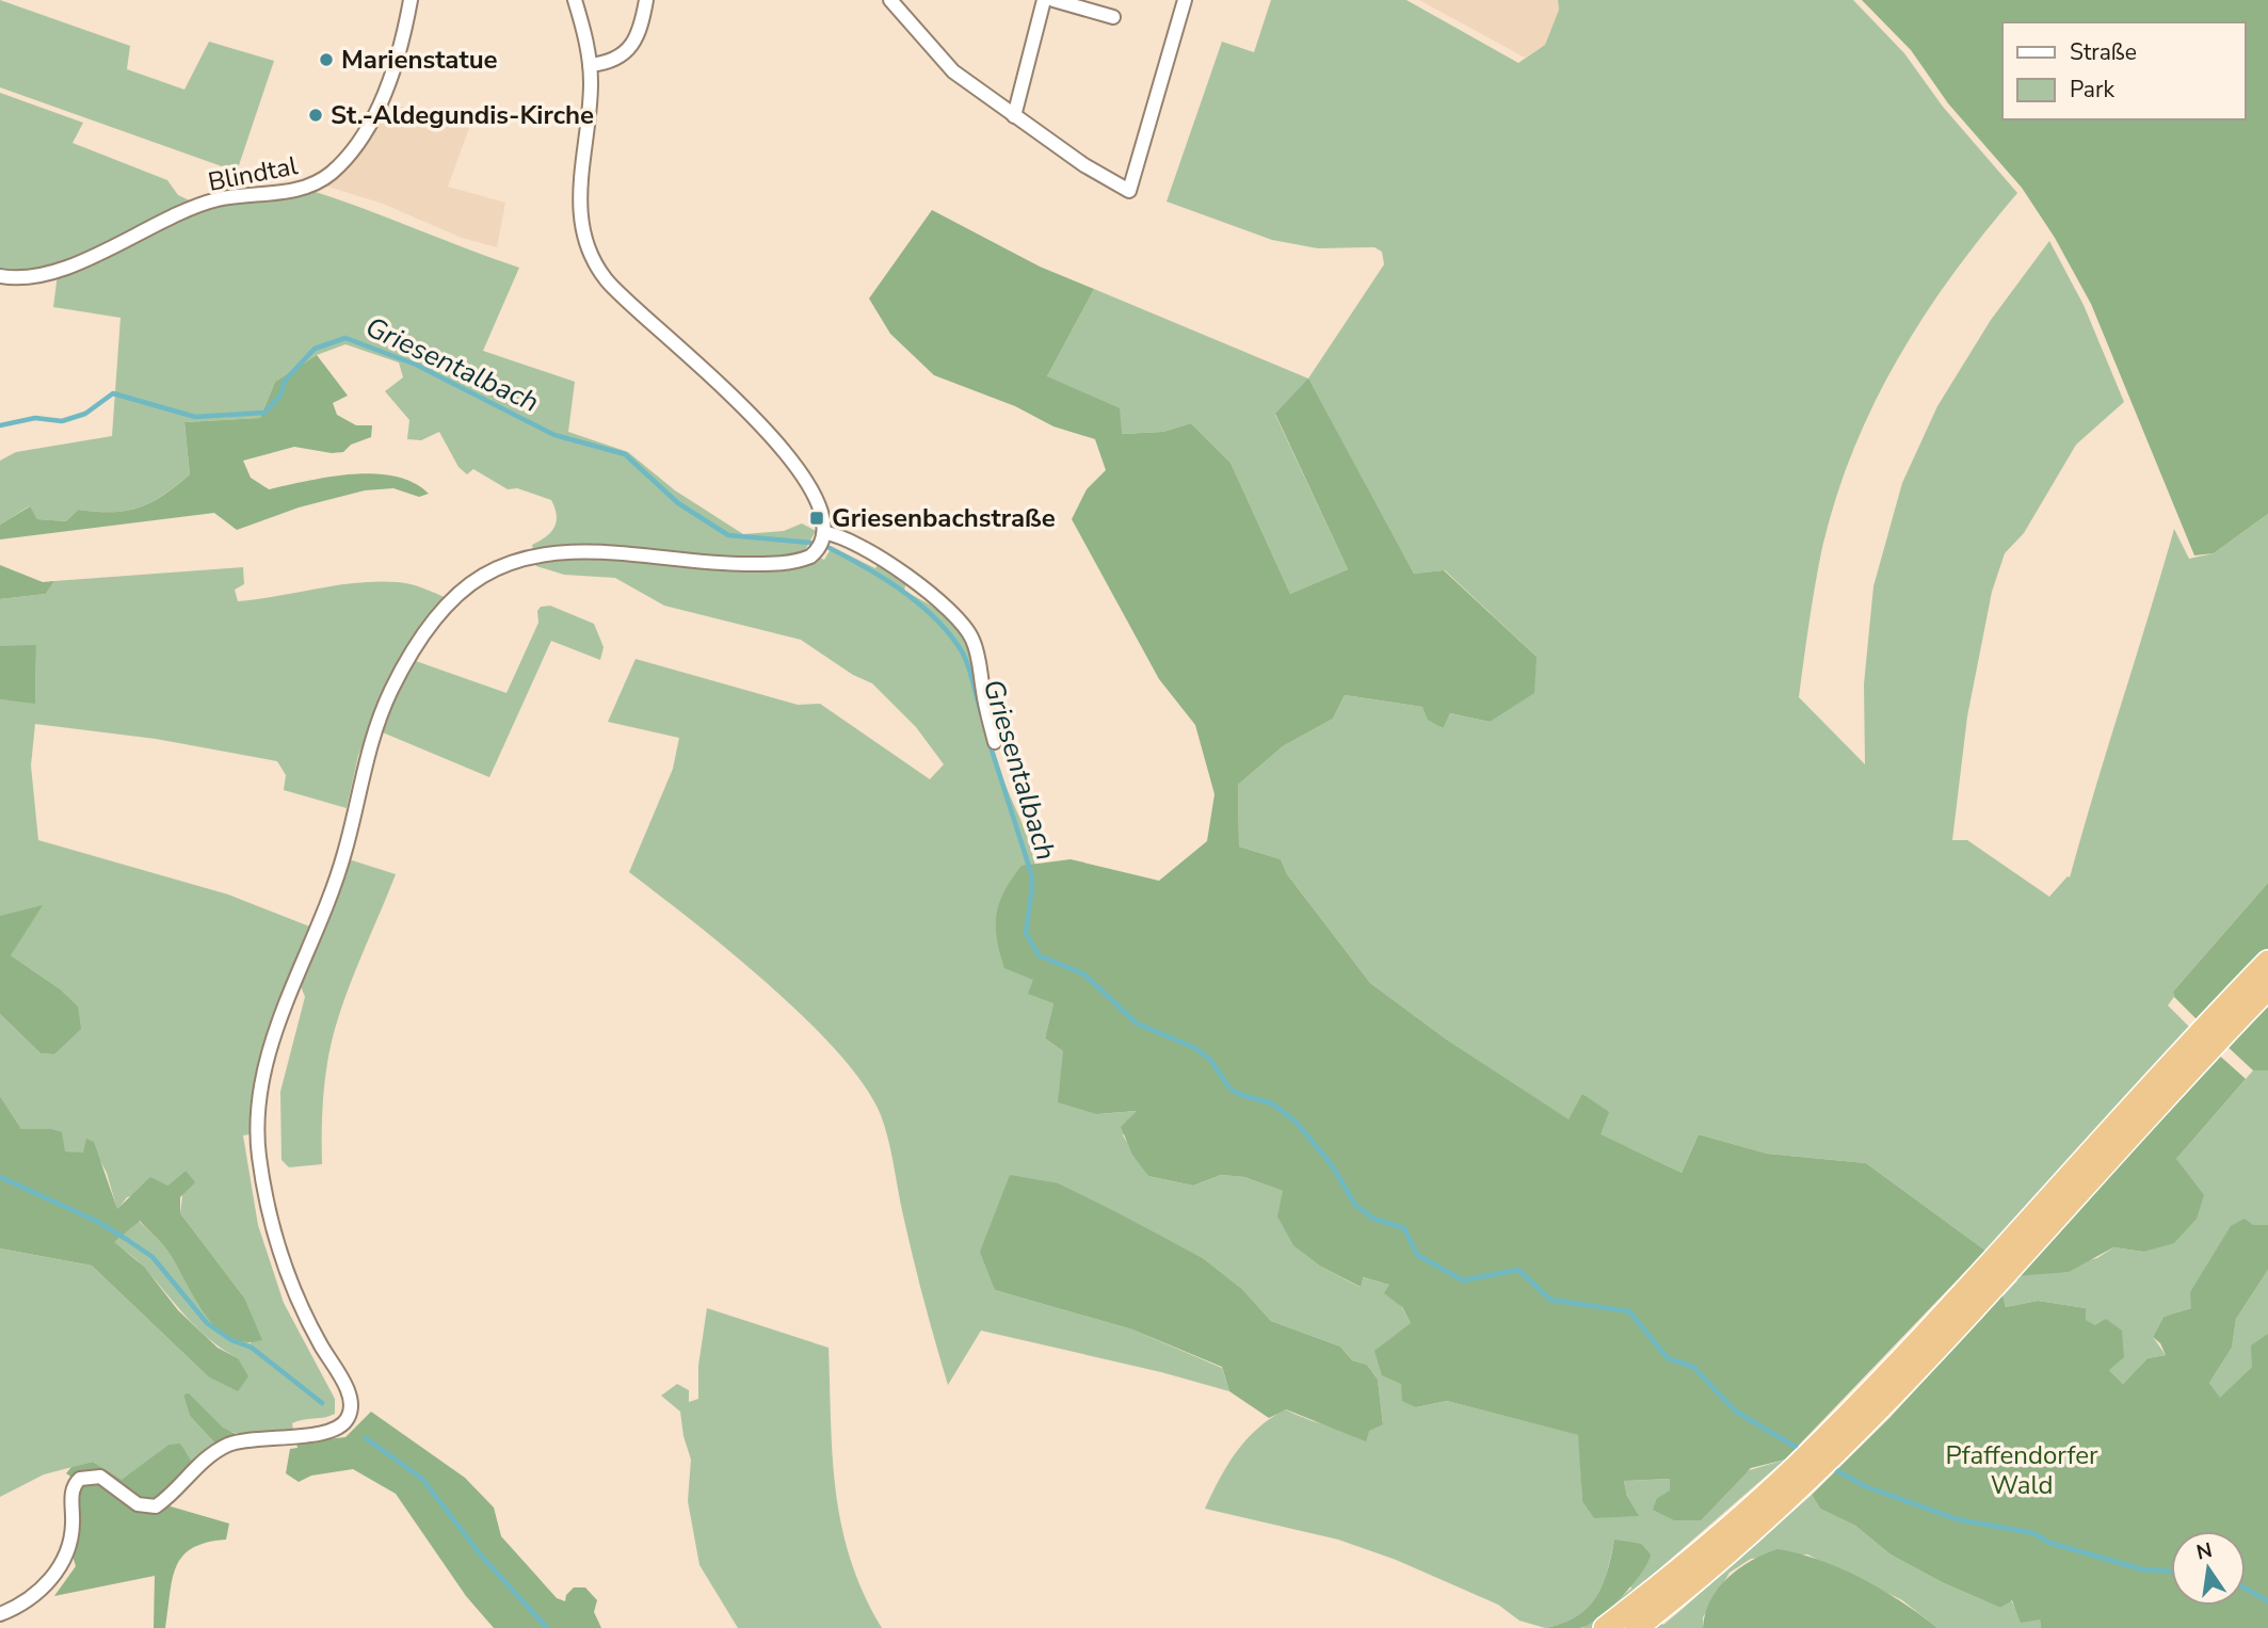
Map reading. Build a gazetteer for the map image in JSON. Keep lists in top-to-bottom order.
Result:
{
  "streets": {
    "street": ["Blindtal"]
  },
  "water": ["Griesentalbach"],
  "parks": ["Pfaffendorfer Wald"],
  "places": {
    "other": ["Marienstatue", "St.-Aldegundis-Kirche"],
    "transit": ["Griesenbachstraße"]
  },
  "legend": ["Straße", "Park"],
  "north": "top"
}
